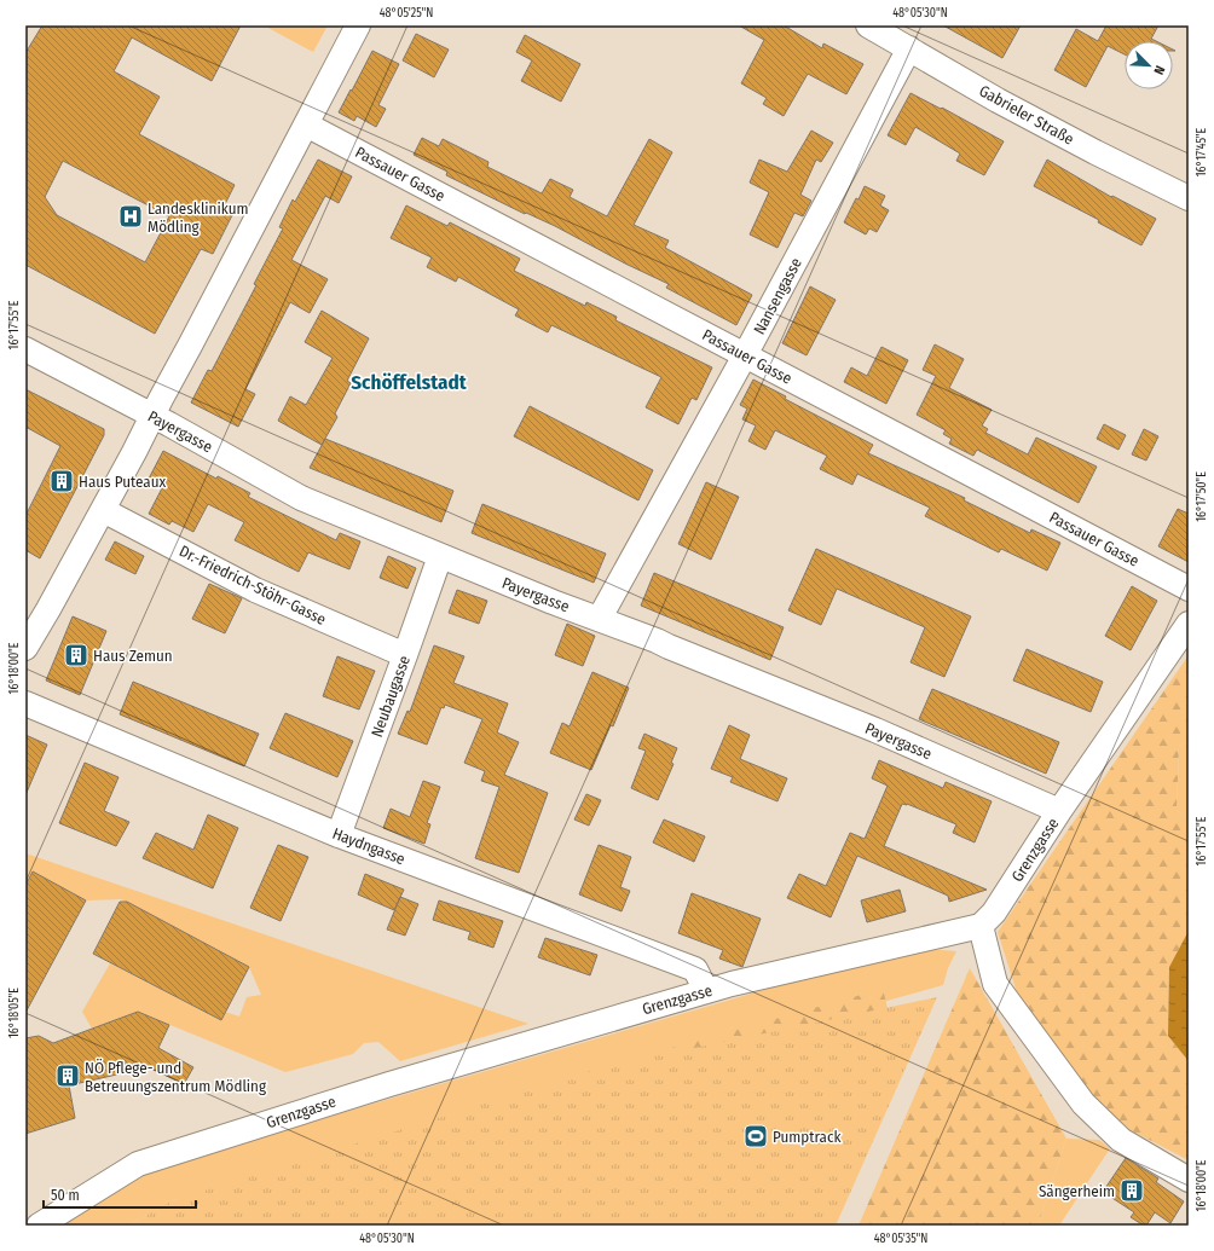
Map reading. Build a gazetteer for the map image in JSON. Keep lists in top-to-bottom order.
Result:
{
  "streets": {
    "street": [
      "Gabrieler Straße",
      "Passauer Gasse",
      "Nansengasse",
      "Payergasse",
      "Dr.-Friedrich-Stöhr-Gasse",
      "Neubaugasse",
      "Haydngasse",
      "Grenzgasse"
    ]
  },
  "crossings": [
    ["Gabrieler Straße", "Nansengasse"],
    ["Passauer Gasse", "Nansengasse"],
    ["Nansengasse", "Payergasse"],
    ["Payergasse", "Neubaugasse"],
    ["Payergasse", "Grenzgasse"],
    ["Dr.-Friedrich-Stöhr-Gasse", "Neubaugasse"],
    ["Neubaugasse", "Haydngasse"],
    ["Haydngasse", "Grenzgasse"]
  ],
  "districts": ["Schöffelstadt"],
  "places": {
    "hospital": ["Landesklinikum Mödling"],
    "building": [
      "Haus Puteaux",
      "Haus Zemun",
      "NÖ Pflege- und Betreuungszentrum Mödling",
      "Sängerheim"
    ],
    "sports": ["Pumptrack"]
  },
  "scale_bar": "50 m",
  "north": "bottom right",
  "coordinates": [
    "48°05'25\"N",
    "48°05'30\"N",
    "16°17'45\"E",
    "16°17'55\"E",
    "16°17'50\"E",
    "16°18'00\"E",
    "16°18'05\"E",
    "48°05'35\"N"
  ]
}
